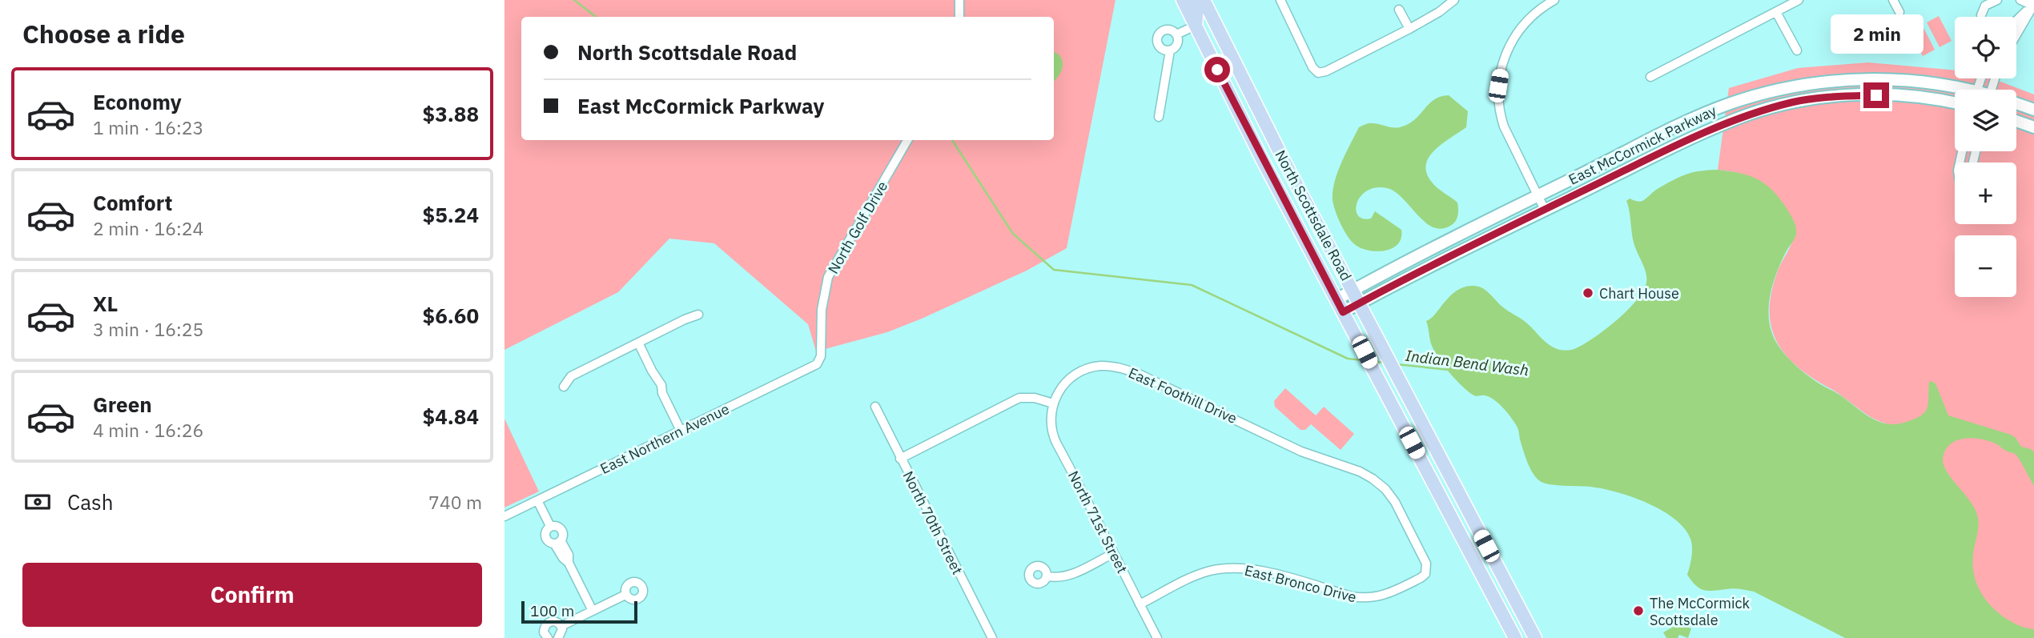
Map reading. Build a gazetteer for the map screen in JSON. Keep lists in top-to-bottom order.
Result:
{
  "streets": {
    "main road": ["East McCormick Parkway", "North Scottsdale Road"],
    "street": [
      "North Golf Drive",
      "East Foothill Drive",
      "East Northern Avenue",
      "North 71st Street",
      "North 70th Street",
      "East Bronco Drive"
    ]
  },
  "crossings": [
    ["East McCormick Parkway", "North Scottsdale Road"],
    ["North Golf Drive", "East Northern Avenue"],
    ["East Foothill Drive", "North 71st Street"],
    ["East Foothill Drive", "East Bronco Drive"],
    ["North 71st Street", "East Bronco Drive"]
  ],
  "water": ["Indian Bend Wash"],
  "places": ["Chart House", "The McCormick Scottsdale"],
  "scale_bar": "100 m",
  "page": {
    "heading": "Choose a ride",
    "bubble": "2 min",
    "map_buttons": ["+", "−"],
    "banner": ["North Scottsdale Road", "East McCormick Parkway"],
    "list": [
      {
        "name": "Economy",
        "note": "1 min · 16:23",
        "value": "$3.88"
      },
      {
        "name": "Comfort",
        "note": "2 min · 16:24",
        "value": "$5.24"
      },
      {
        "name": "XL",
        "note": "3 min · 16:25",
        "value": "$6.60"
      },
      {
        "name": "Green",
        "note": "4 min · 16:26",
        "value": "$4.84"
      }
    ],
    "pay": ["Cash", "740 m"],
    "buttons": "Confirm",
    "scale": "100 m"
  }
}
